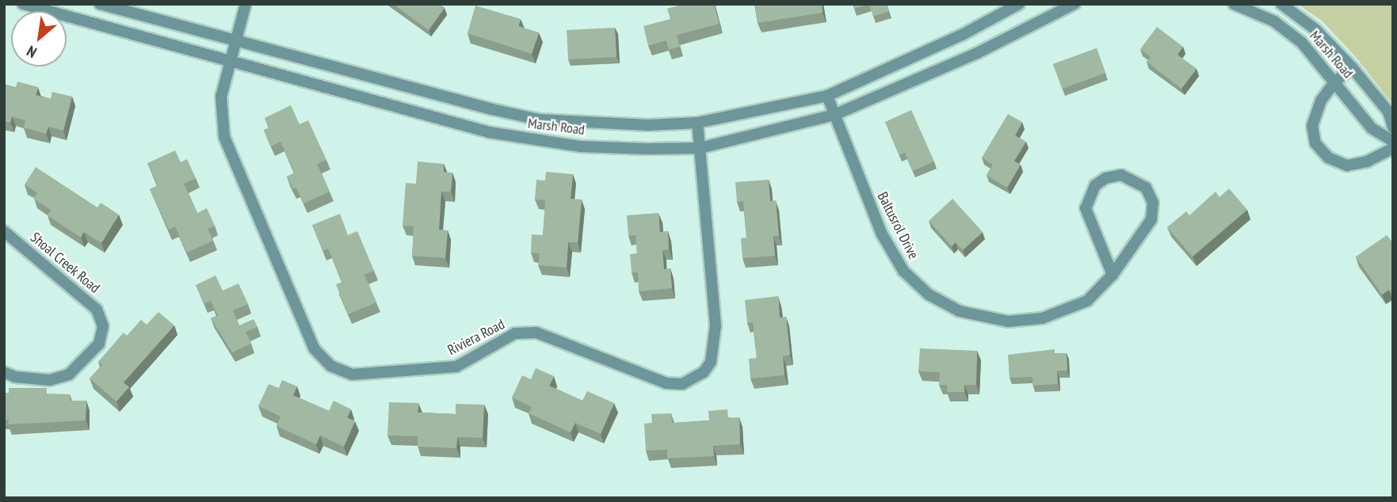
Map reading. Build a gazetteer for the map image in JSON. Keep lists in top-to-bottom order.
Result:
{
  "streets": {
    "street": [
      "Marsh Road",
      "Baltusrol Drive",
      "Shoal Creek Road",
      "Riviera Road"
    ]
  },
  "crossings": [
    ["Marsh Road", "Baltusrol Drive"],
    ["Marsh Road", "Riviera Road"]
  ],
  "north": "bottom left"
}
